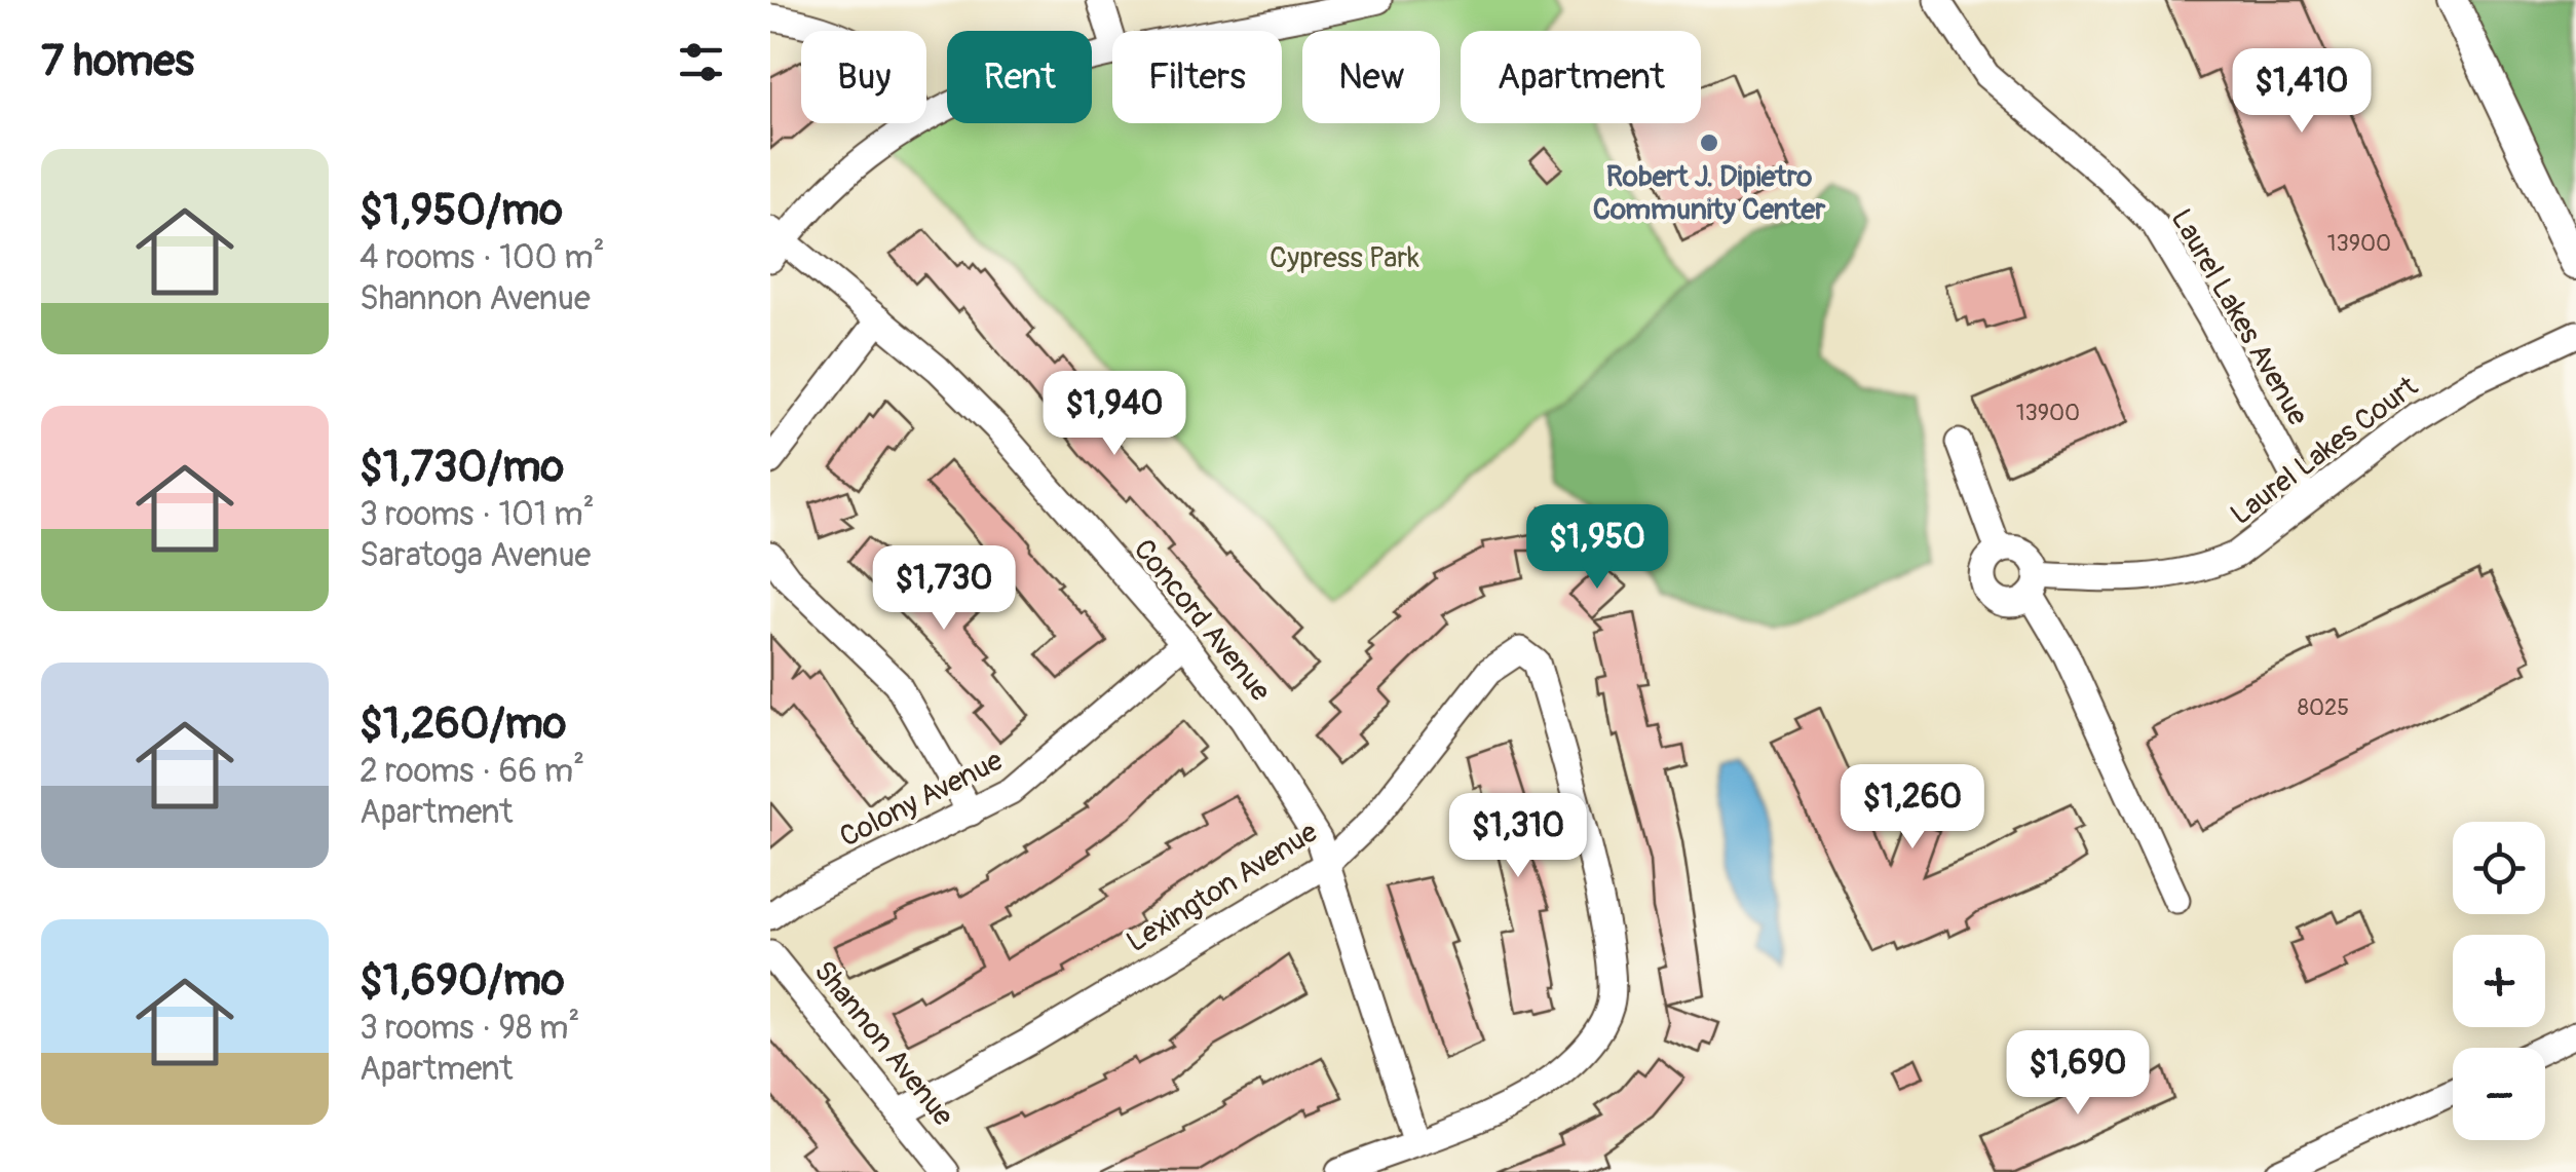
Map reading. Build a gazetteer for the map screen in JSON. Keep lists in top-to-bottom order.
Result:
{
  "streets": {
    "street": [
      "Laurel Lakes Avenue",
      "Laurel Lakes Court",
      "Concord Avenue",
      "Colony Avenue",
      "Lexington Avenue",
      "Shannon Avenue"
    ]
  },
  "crossings": [
    ["Laurel Lakes Avenue", "Laurel Lakes Court"],
    ["Concord Avenue", "Colony Avenue"],
    ["Concord Avenue", "Lexington Avenue"],
    ["Lexington Avenue", "Shannon Avenue"]
  ],
  "parks": ["Cypress Park"],
  "places": ["Robert J. Dipietro Community Center"],
  "house_numbers": ["13900", "13900", "8025"],
  "page": {
    "heading": "7 homes",
    "chip": [
      "Buy",
      "Rent",
      "Filters",
      "New",
      "Apartment"
    ],
    "price": [
      "$1,410",
      "$1,940",
      "$1,950",
      "$1,730",
      "$1,260",
      "$1,310",
      "$1,690"
    ],
    "list": [
      {
        "name": "$1,950/mo",
        "note": "4 rooms · 100 m² · Shannon Avenue"
      },
      {
        "name": "$1,730/mo",
        "note": "3 rooms · 101 m² · Saratoga Avenue"
      },
      {
        "name": "$1,260/mo",
        "note": "2 rooms · 66 m² · Apartment"
      },
      {
        "name": "$1,690/mo",
        "note": "3 rooms · 98 m² · Apartment"
      }
    ],
    "map_buttons": ["+", "−"]
  }
}
